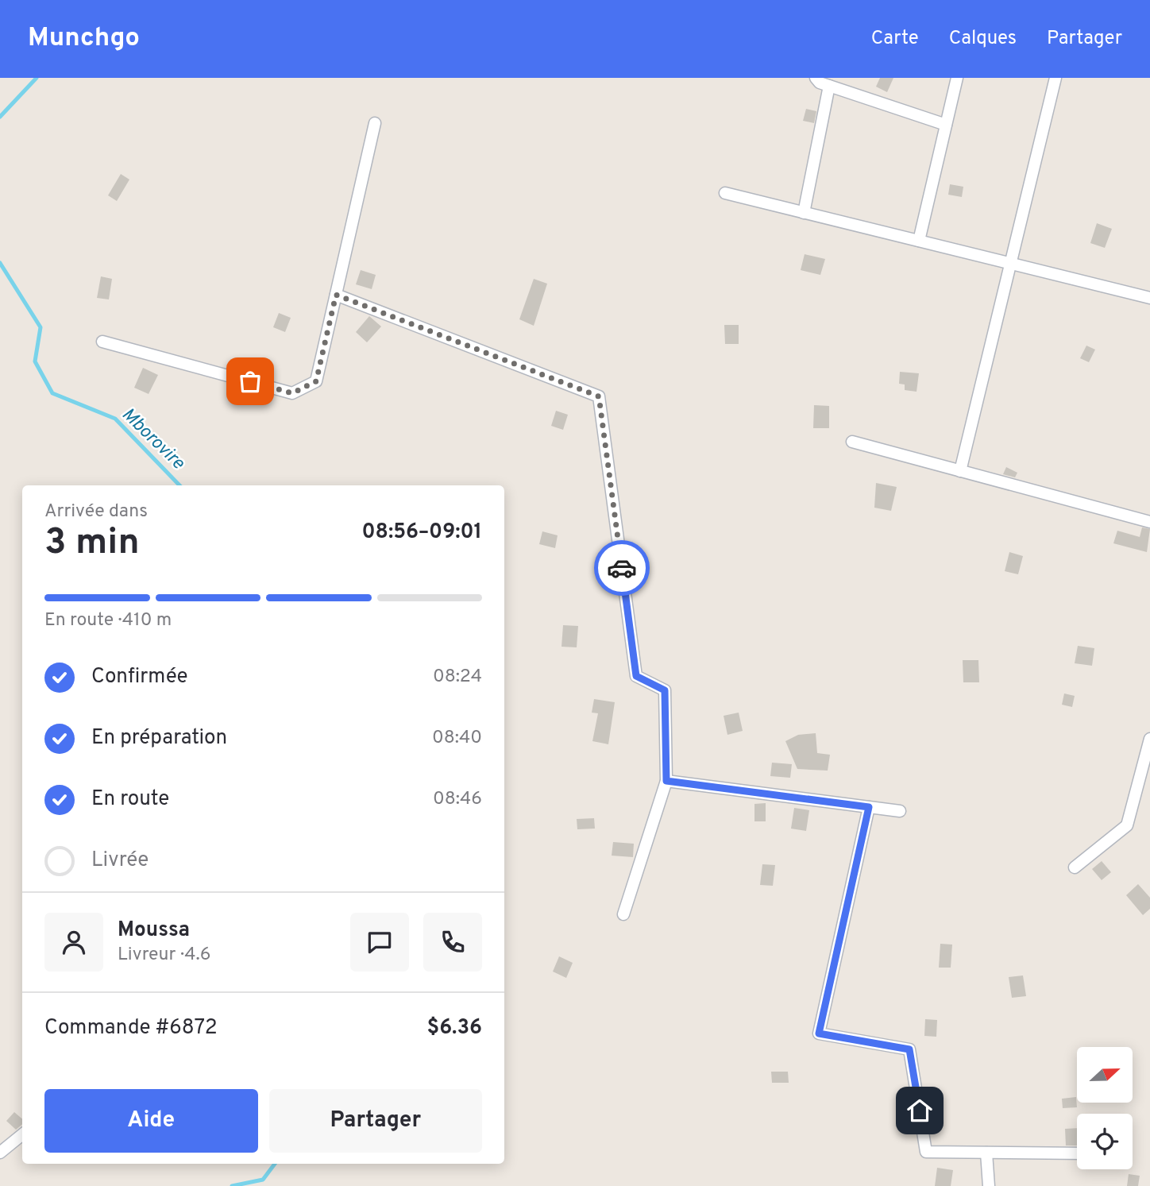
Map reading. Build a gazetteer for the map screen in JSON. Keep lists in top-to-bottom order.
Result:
{
  "water": ["Mborovire"],
  "north": "right",
  "page": {
    "header": "Munchgo",
    "nav": ["Carte", "Calques", "Partager"],
    "heading": ["3 min", "Arrivée dans", "08:56–09:01"],
    "panel": [
      "Moussa",
      "Livreur · 4.6",
      "Commande #6872",
      "$6.36"
    ],
    "bar": "En route · 410 m",
    "list": [
      ["Confirmée", "08:24"],
      ["En préparation", "08:40"],
      ["En route", "08:46"],
      "Livrée"
    ],
    "buttons": ["Aide", "Partager"]
  }
}
